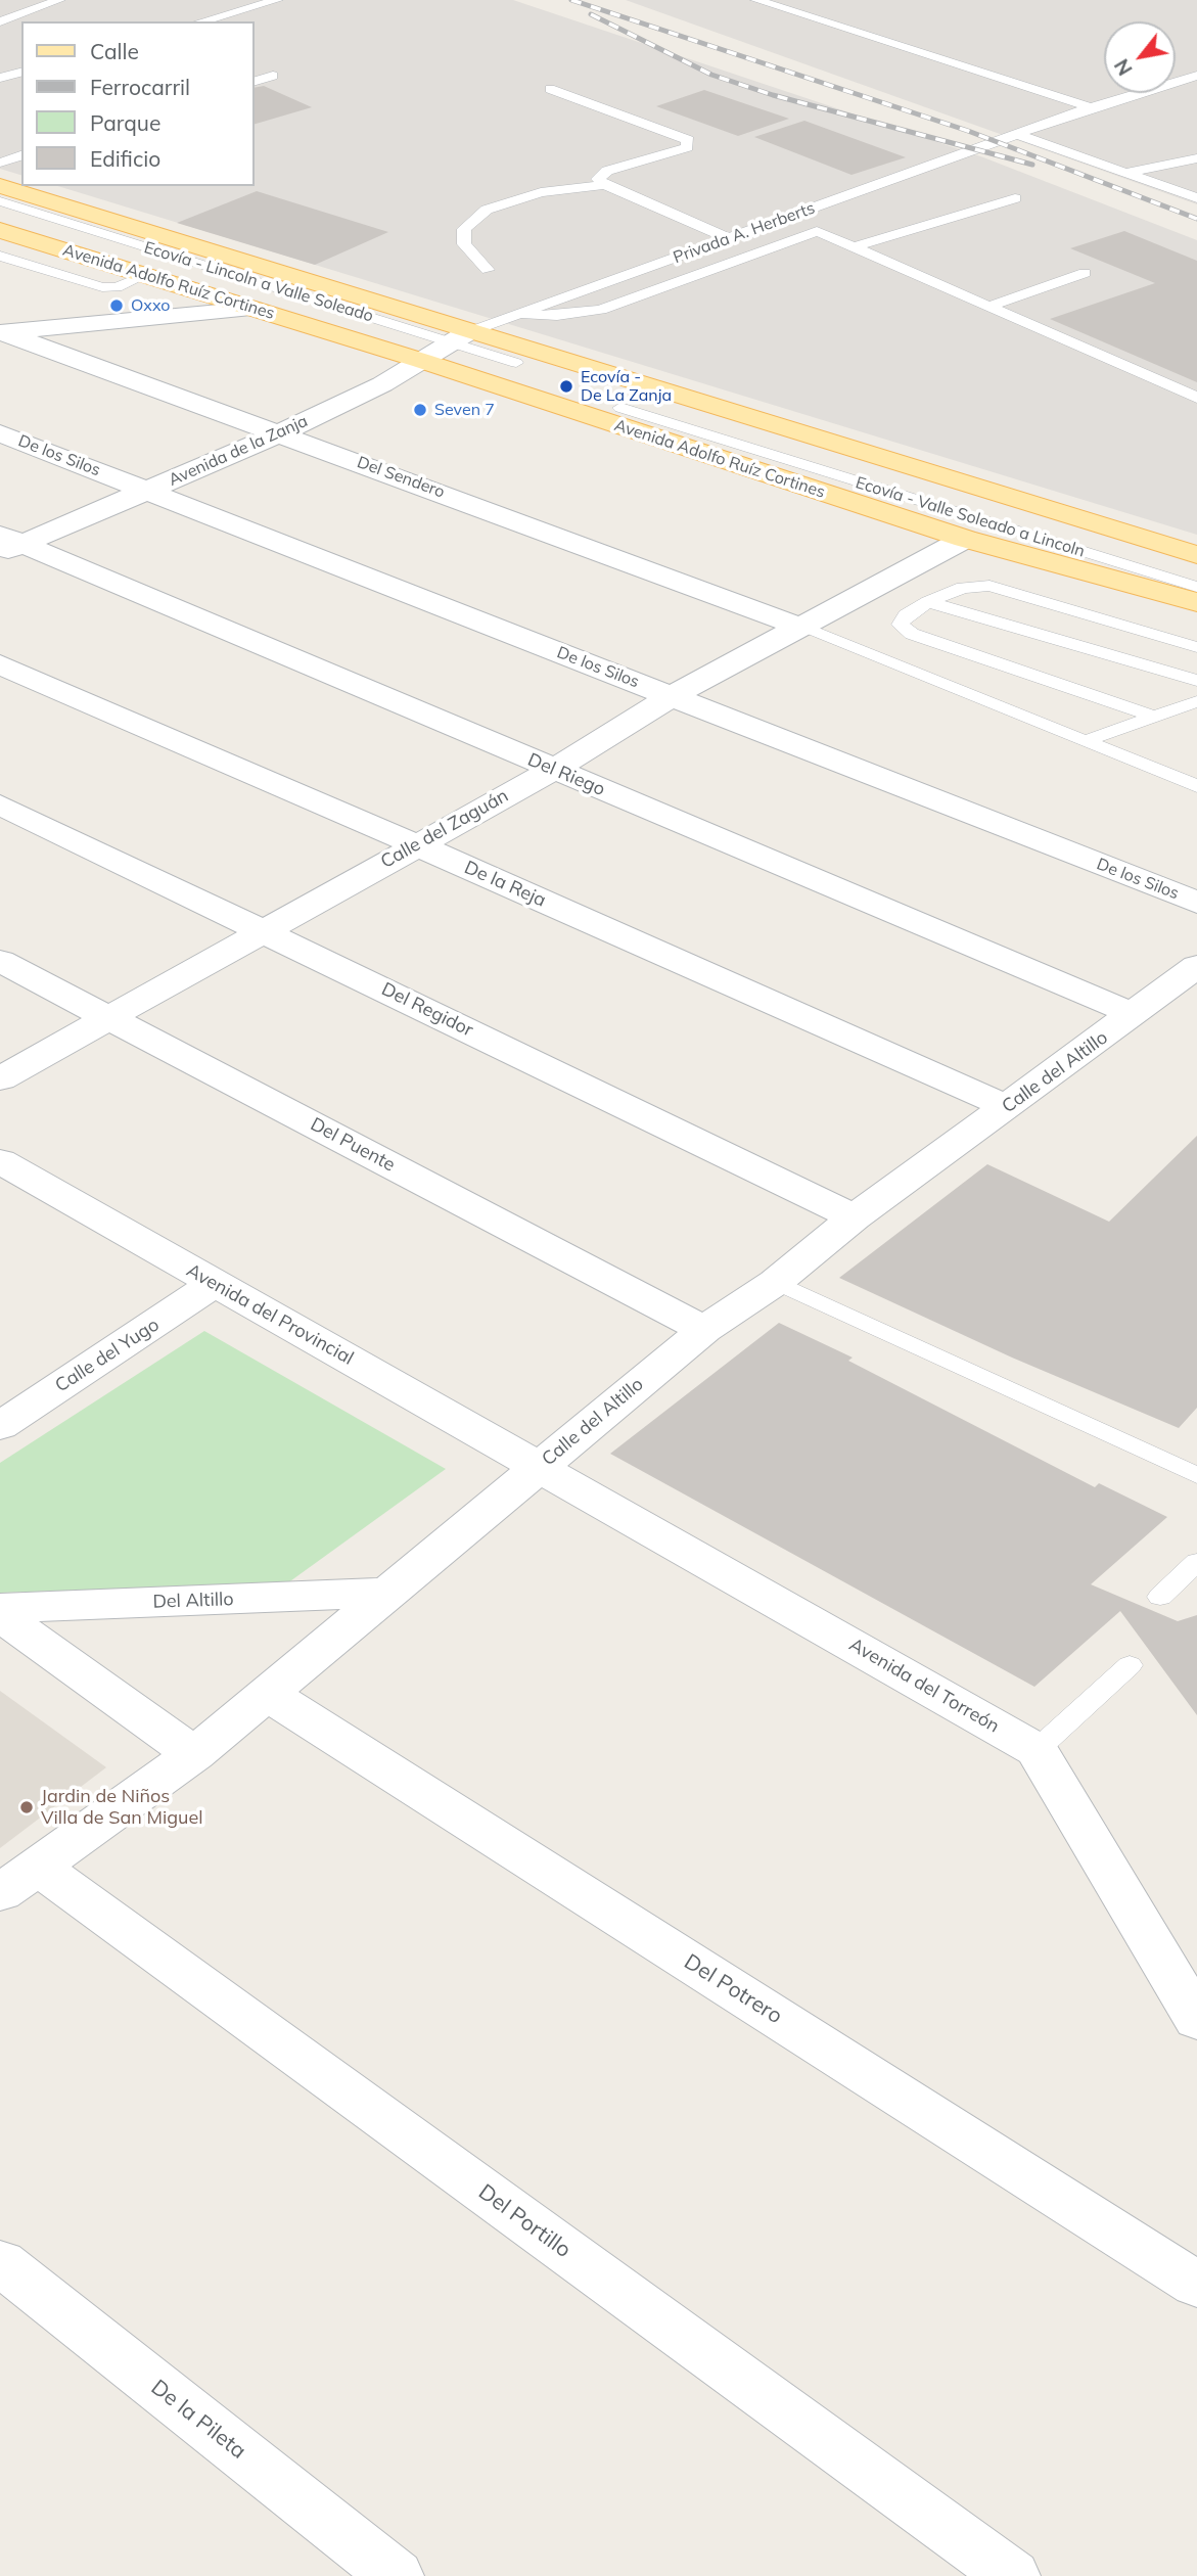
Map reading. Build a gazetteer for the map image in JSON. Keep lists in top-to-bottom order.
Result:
{
  "streets": {
    "main road": ["Avenida Adolfo Ruíz Cortines"],
    "street": [
      "Avenida de la Zanja",
      "De los Silos",
      "Del Sendero",
      "Del Riego",
      "Calle del Zaguán",
      "De la Reja",
      "Del Regidor",
      "Calle del Altillo",
      "Del Puente",
      "Avenida del Provincial",
      "Calle del Yugo",
      "Del Altillo",
      "Avenida del Torreón",
      "Del Potrero",
      "Del Portillo",
      "De la Pileta"
    ],
    "lane": ["Privada A. Herberts", "Ecovía - Lincoln a Valle Soleado", "Ecovía - Valle Soleado a Lincoln"]
  },
  "crossings": [
    ["Privada A. Herberts", "Avenida Adolfo Ruíz Cortines"],
    ["Privada A. Herberts", "Ecovía - Lincoln a Valle Soleado"],
    ["Privada A. Herberts", "Avenida de la Zanja"],
    ["Avenida Adolfo Ruíz Cortines", "Ecovía - Lincoln a Valle Soleado"],
    ["Avenida Adolfo Ruíz Cortines", "Avenida de la Zanja"],
    ["Avenida Adolfo Ruíz Cortines", "Calle del Zaguán"],
    ["Ecovía - Lincoln a Valle Soleado", "Avenida de la Zanja"],
    ["Avenida de la Zanja", "De los Silos"],
    ["Avenida de la Zanja", "Del Sendero"],
    ["Avenida de la Zanja", "Del Riego"],
    ["De los Silos", "Calle del Zaguán"],
    ["Del Sendero", "Calle del Zaguán"],
    ["Del Riego", "Calle del Zaguán"],
    ["Del Riego", "Calle del Altillo"],
    ["Calle del Zaguán", "De la Reja"],
    ["Calle del Zaguán", "Del Regidor"],
    ["Calle del Zaguán", "Del Puente"],
    ["De la Reja", "Calle del Altillo"],
    ["Del Regidor", "Calle del Altillo"],
    ["Calle del Altillo", "Del Puente"],
    ["Calle del Altillo", "Avenida del Provincial"],
    ["Calle del Altillo", "Del Altillo"],
    ["Calle del Altillo", "Avenida del Torreón"],
    ["Calle del Altillo", "Del Potrero"],
    ["Calle del Altillo", "Del Portillo"],
    ["Avenida del Provincial", "Calle del Yugo"],
    ["Avenida del Provincial", "Avenida del Torreón"]
  ],
  "places": [
    "Oxxo",
    "Ecovía - De La Zanja",
    "Seven 7",
    "Jardin de Niños Villa de San Miguel"
  ],
  "legend": [
    "Calle",
    "Ferrocarril",
    "Parque",
    "Edificio"
  ],
  "north": "bottom left"
}
